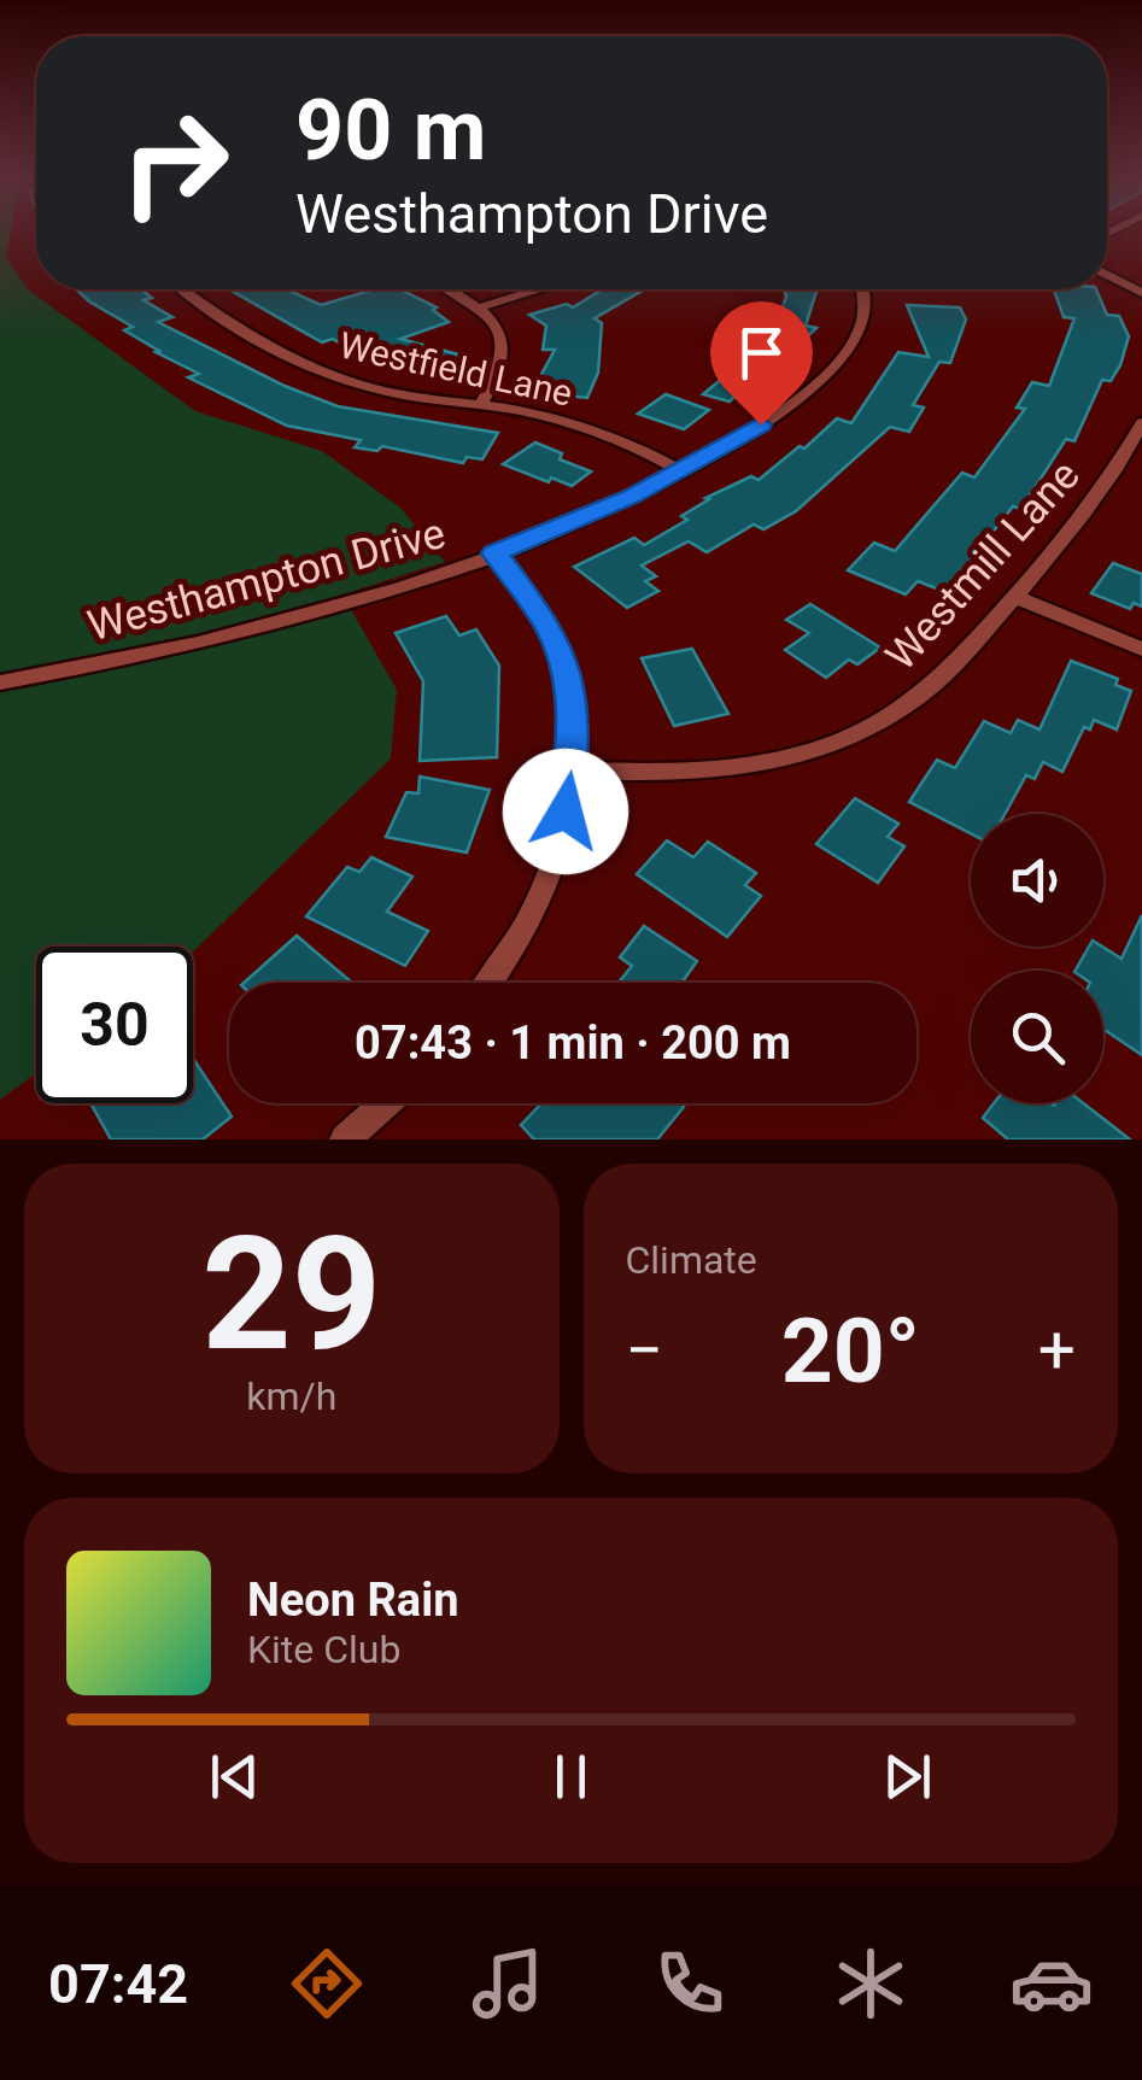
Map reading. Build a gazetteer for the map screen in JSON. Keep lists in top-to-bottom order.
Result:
{
  "streets": {
    "street": ["Westfield Lane", "Westmill Lane", "Westhampton Drive"]
  },
  "crossings": [
    ["Westfield Lane", "Westhampton Drive"]
  ],
  "page": {
    "turn": ["90 m", "Westhampton Drive"],
    "limit": "30",
    "trip": "07:43 · 1 min · 200 m",
    "tile": [
      ["29", "km/h"],
      "Climate"
    ],
    "heat": ["−", "20°", "+"],
    "song": ["Neon Rain", "Kite Club"],
    "tabs": "07:42"
  }
}
